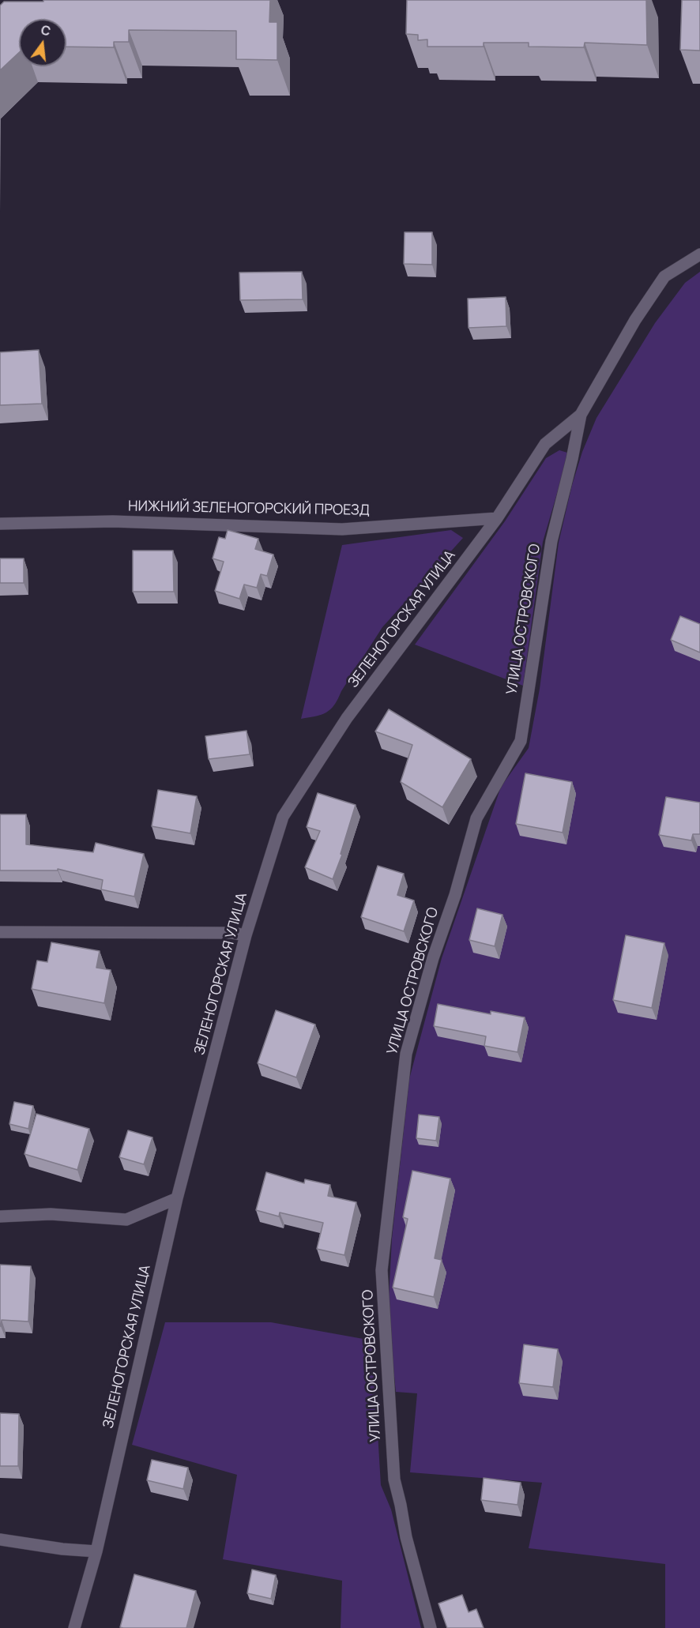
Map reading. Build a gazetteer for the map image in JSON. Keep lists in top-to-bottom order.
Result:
{
  "streets": {
    "street": ["НИЖНИЙ ЗЕЛЕНОГОРСКИЙ ПРОЕЗД", "ЗЕЛЕНОГОРСКАЯ УЛИЦА", "УЛИЦА ОСТРОВСКОГО"]
  },
  "crossings": [
    ["НИЖНИЙ ЗЕЛЕНОГОРСКИЙ ПРОЕЗД", "ЗЕЛЕНОГОРСКАЯ УЛИЦА"],
    ["ЗЕЛЕНОГОРСКАЯ УЛИЦА", "УЛИЦА ОСТРОВСКОГО"]
  ],
  "north": "top"
}
